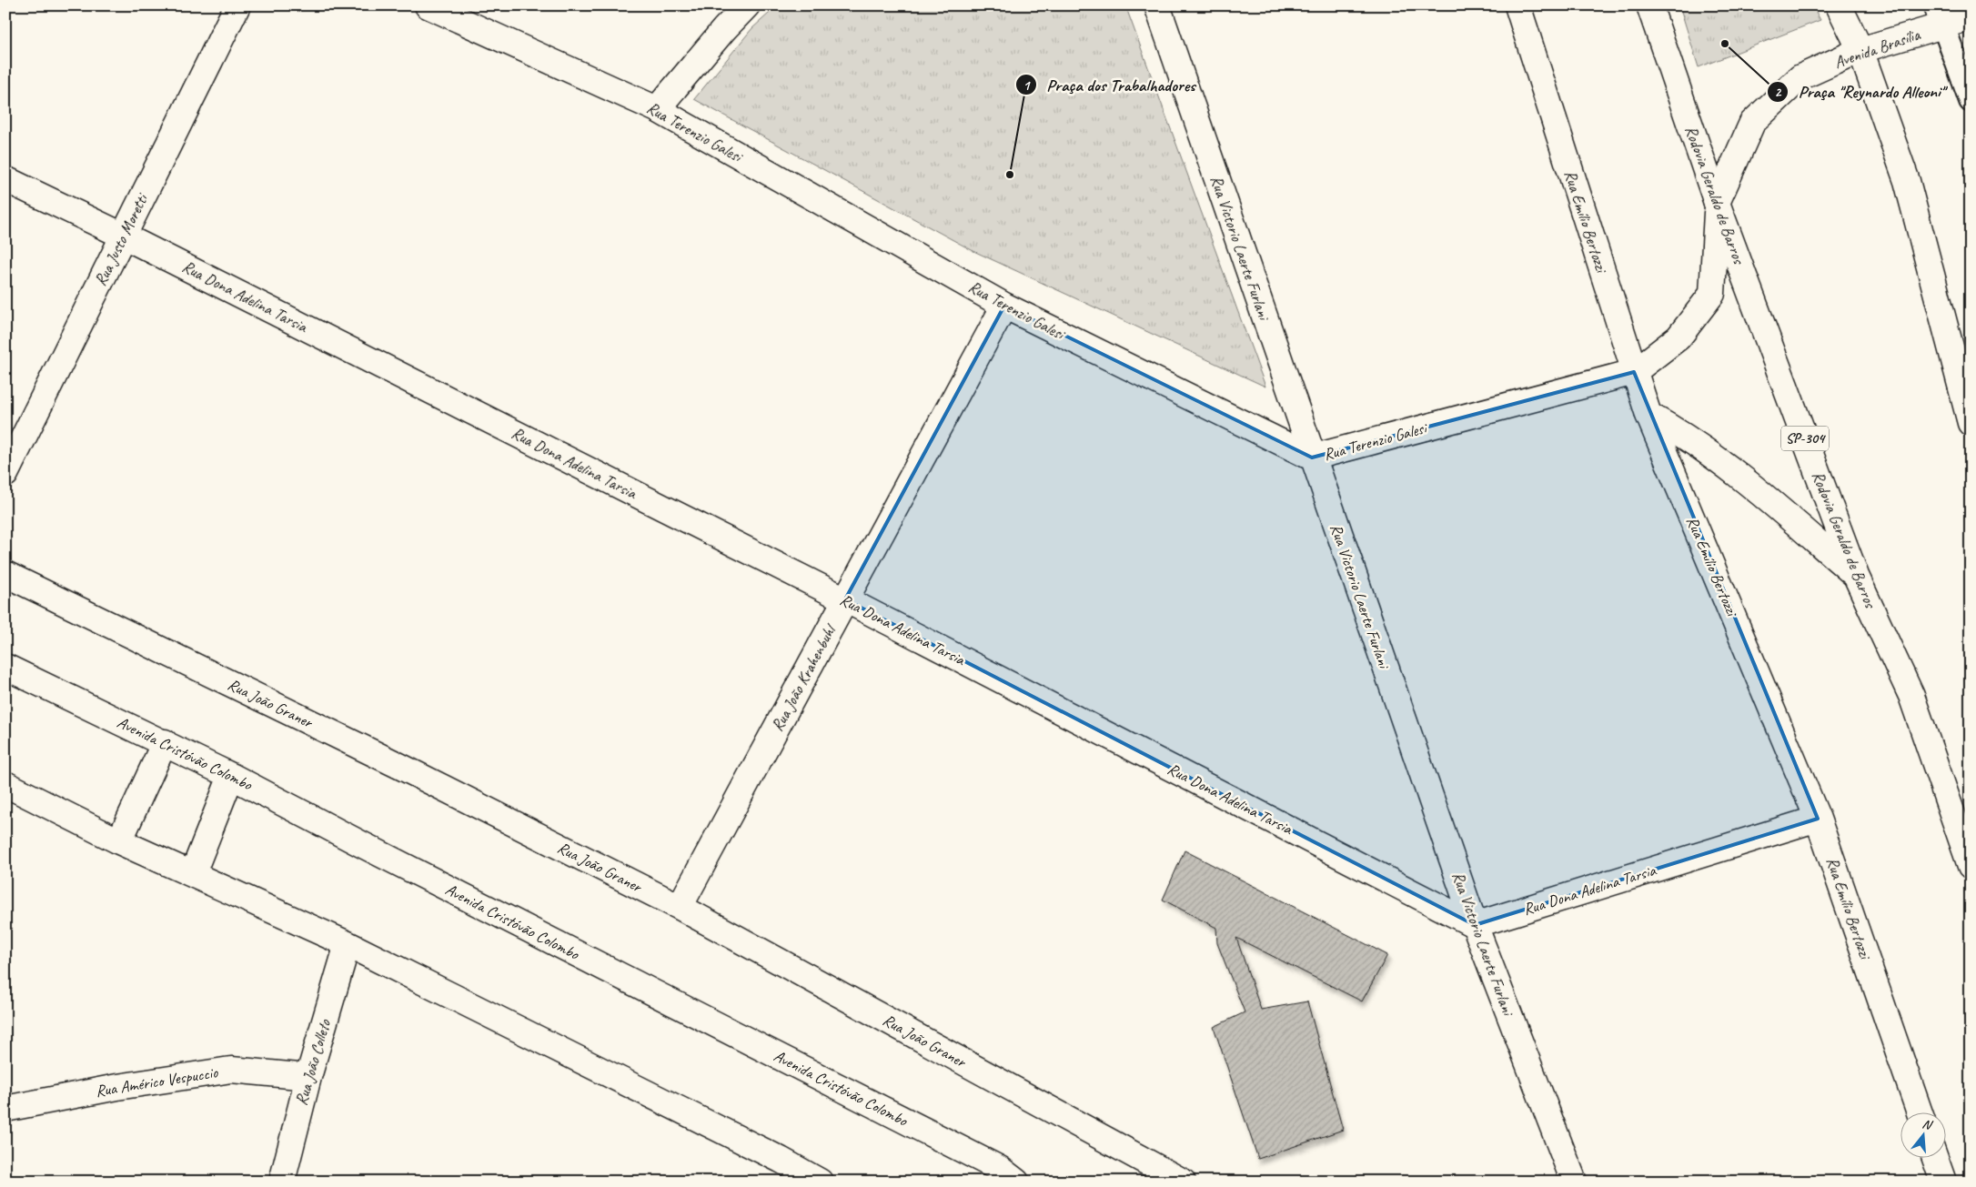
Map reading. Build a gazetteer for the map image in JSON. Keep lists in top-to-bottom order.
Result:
{
  "streets": {
    "main road": [
      "Avenida Brasília",
      "Rua Terenzio Galesi",
      "Rodovia Geraldo de Barros",
      "Rua Emílio Bertozzi",
      "Rua Justo Moretti",
      "Rua Victorio Laerte Furlani",
      "Rua Dona Adelina Tarsia",
      "SP-304",
      "Rua João Krahenbuhl",
      "Rua João Graner",
      "Avenida Cristóvão Colombo",
      "Rua João Colleto",
      "Rua Américo Vespuccio"
    ]
  },
  "crossings": [
    ["Avenida Brasília", "Rodovia Geraldo de Barros"],
    ["Rua Terenzio Galesi", "Rua Emílio Bertozzi"],
    ["Rua Terenzio Galesi", "Rua Victorio Laerte Furlani"],
    ["Rua Terenzio Galesi", "Rua João Krahenbuhl"],
    ["Rua Emílio Bertozzi", "Rua Dona Adelina Tarsia"],
    ["Rua Justo Moretti", "Rua Dona Adelina Tarsia"],
    ["Rua Victorio Laerte Furlani", "Rua Dona Adelina Tarsia"],
    ["Rua Dona Adelina Tarsia", "Rua João Krahenbuhl"],
    ["Rua João Krahenbuhl", "Rua João Graner"],
    ["Rua João Colleto", "Rua Américo Vespuccio"]
  ],
  "places": ["Praça \"Reynardo Alleoni\"", "Praça dos Trabalhadores"],
  "north": "top"
}
